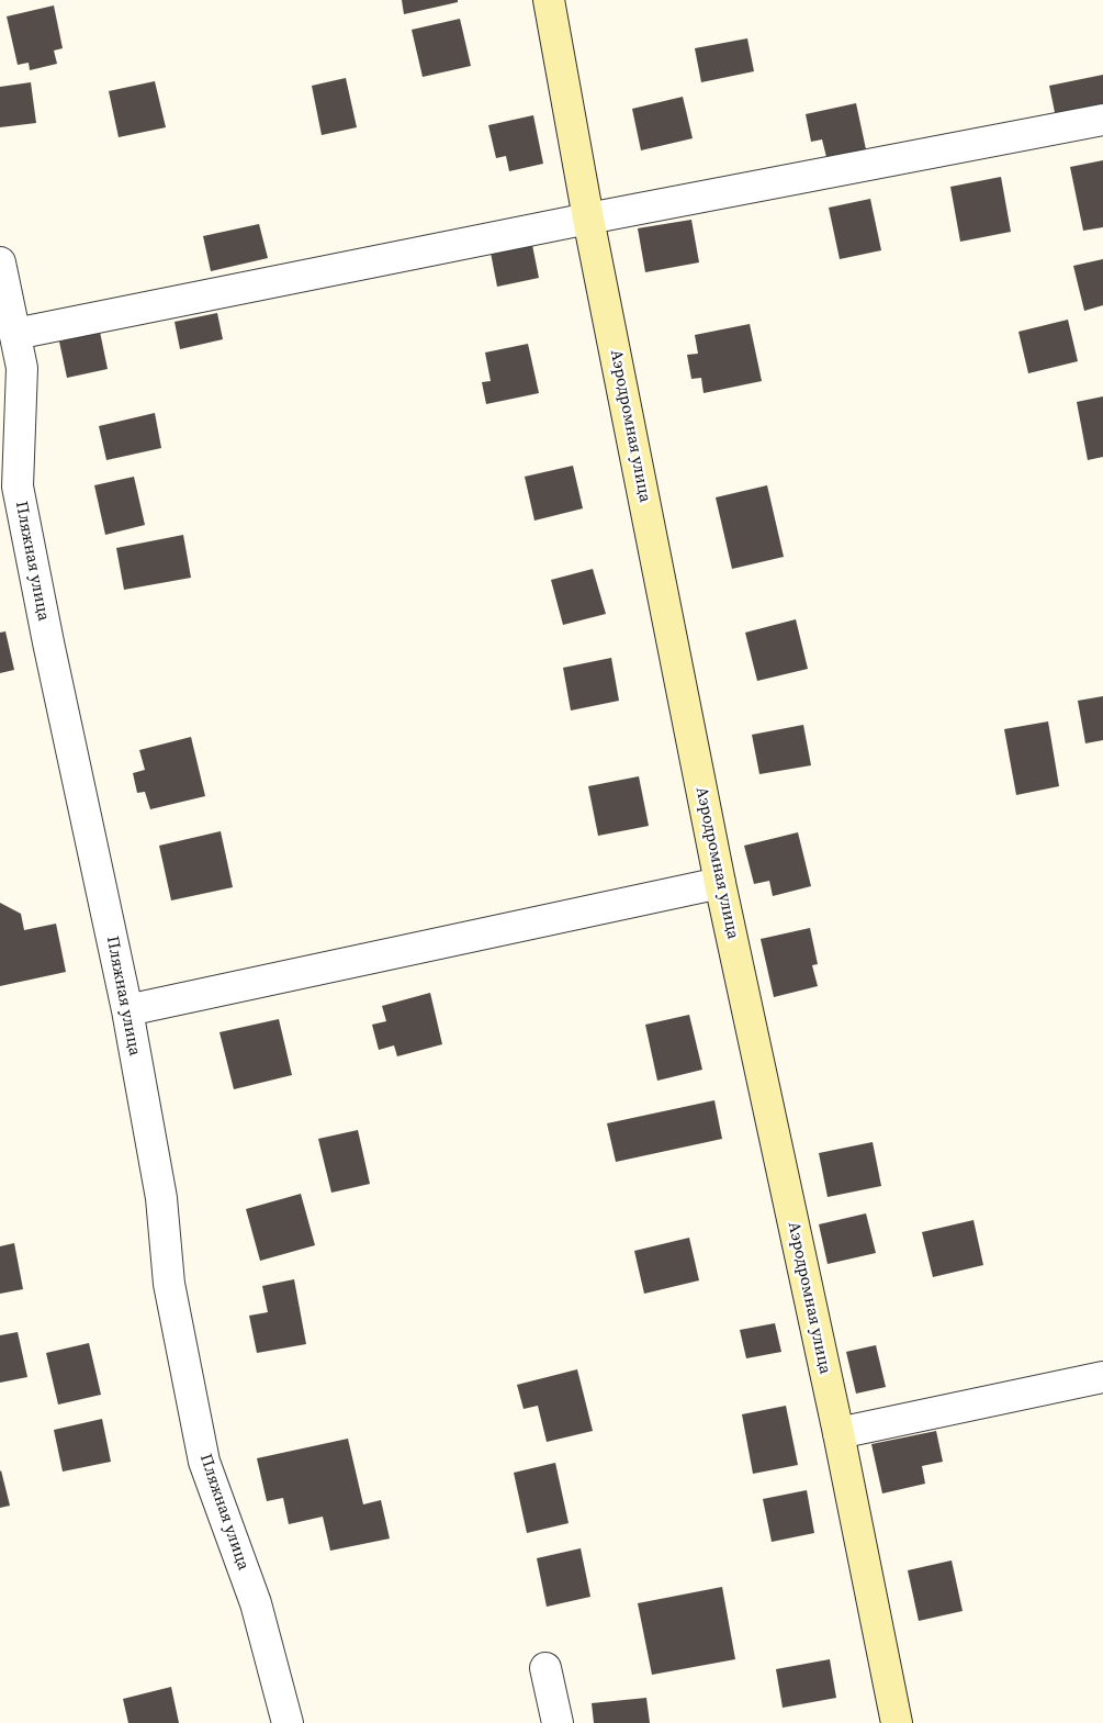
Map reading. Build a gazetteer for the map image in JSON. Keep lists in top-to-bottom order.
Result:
{
  "streets": {
    "street": ["Аэродромная улица", "Пляжная улица"]
  }
}
